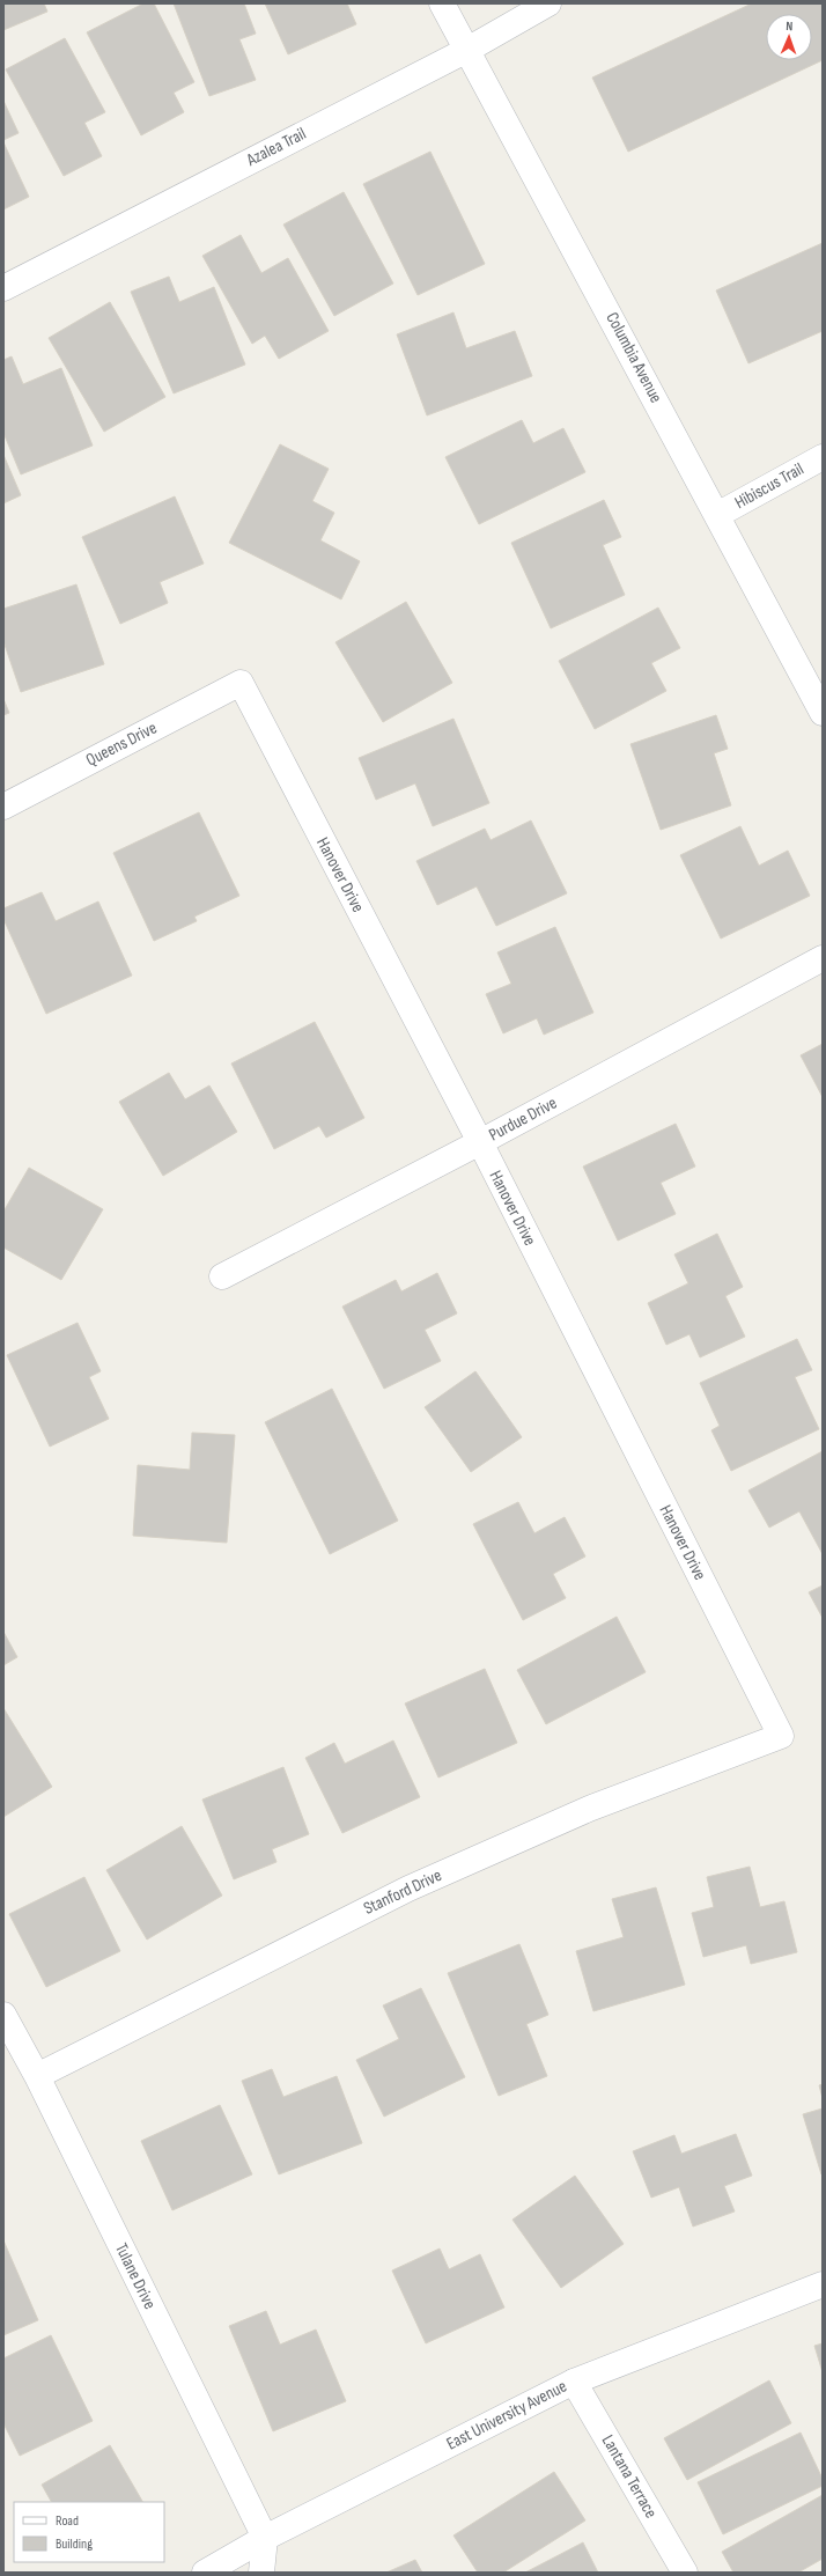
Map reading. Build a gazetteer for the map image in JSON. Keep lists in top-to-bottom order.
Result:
{
  "streets": {
    "street": [
      "Azalea Trail",
      "Columbia Avenue",
      "Hibiscus Trail",
      "Queens Drive",
      "Hanover Drive",
      "Purdue Drive",
      "Stanford Drive",
      "Tulane Drive",
      "East University Avenue",
      "Lantana Terrace"
    ]
  },
  "crossings": [
    ["Azalea Trail", "Columbia Avenue"],
    ["Columbia Avenue", "Hibiscus Trail"],
    ["Queens Drive", "Hanover Drive"],
    ["Hanover Drive", "Purdue Drive"],
    ["Hanover Drive", "Stanford Drive"],
    ["Stanford Drive", "Tulane Drive"],
    ["Tulane Drive", "East University Avenue"],
    ["East University Avenue", "Lantana Terrace"]
  ],
  "legend": ["Road", "Building"],
  "north": "top"
}
